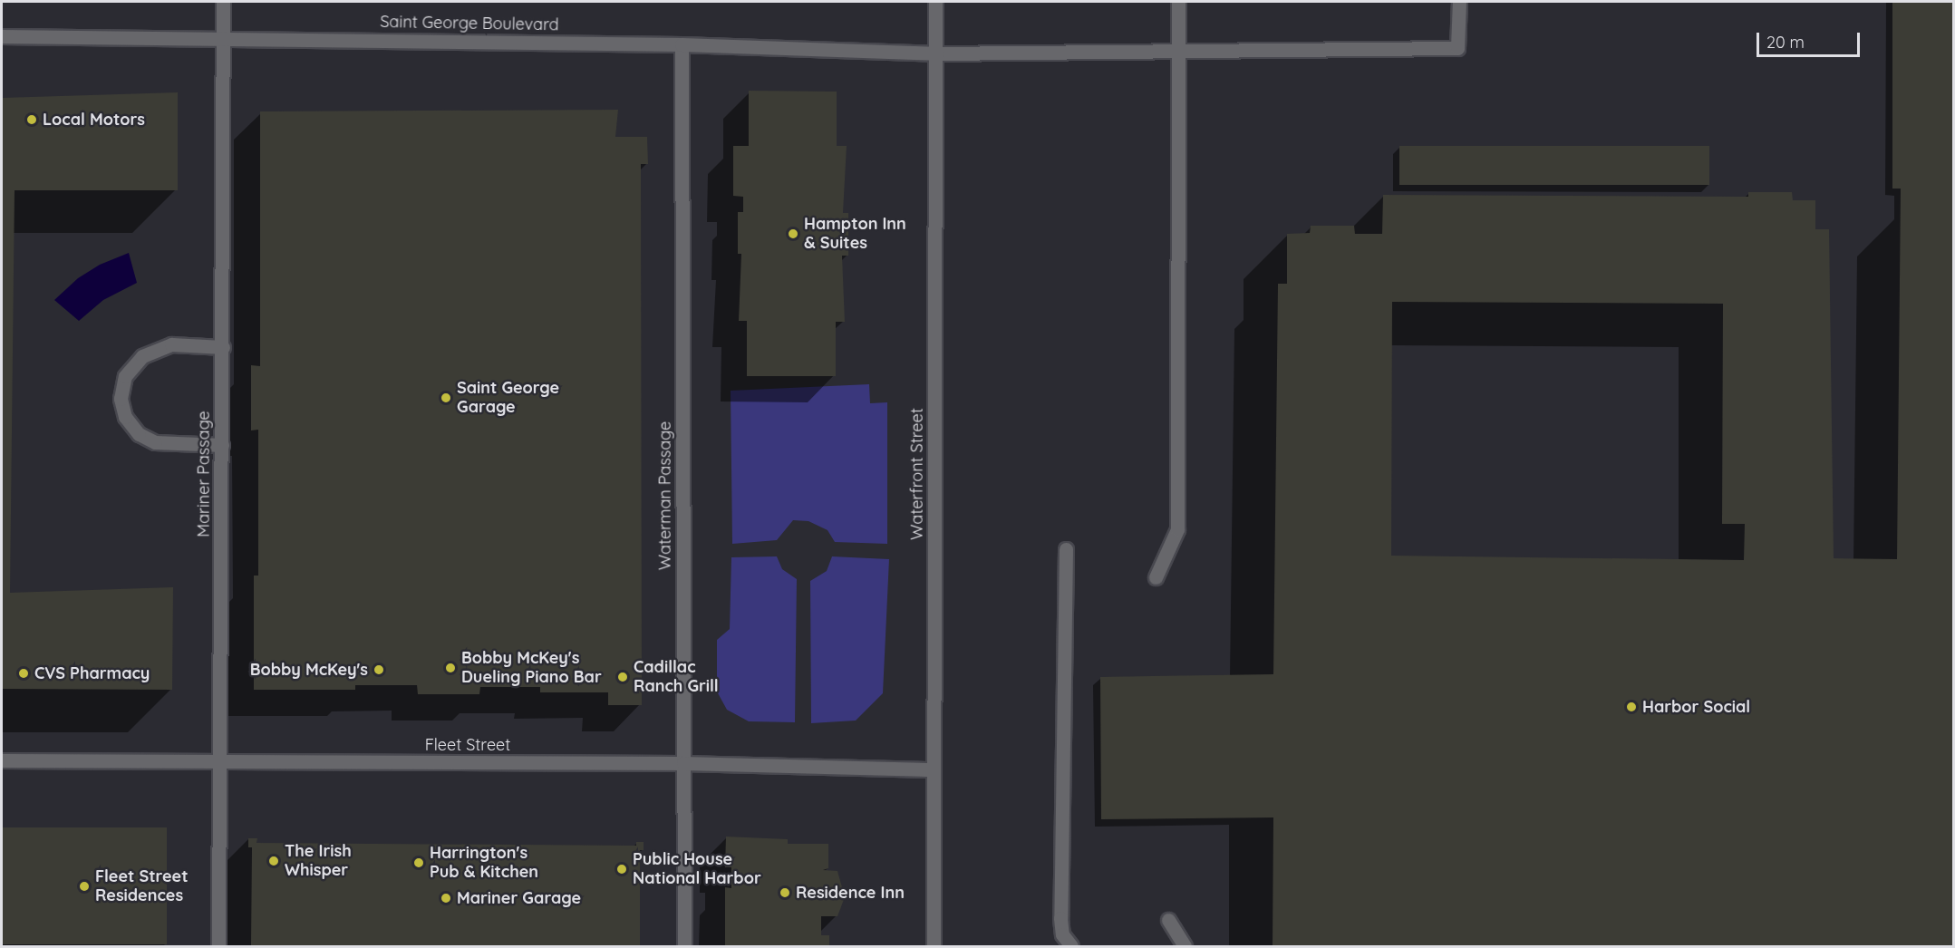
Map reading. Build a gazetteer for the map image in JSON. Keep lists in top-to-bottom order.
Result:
{
  "streets": {
    "street": [
      "Saint George Boulevard",
      "Mariner Passage",
      "Waterfront Street",
      "Waterman Passage",
      "Fleet Street"
    ]
  },
  "crossings": [
    ["Saint George Boulevard", "Mariner Passage"],
    ["Saint George Boulevard", "Waterfront Street"],
    ["Saint George Boulevard", "Waterman Passage"],
    ["Mariner Passage", "Fleet Street"],
    ["Waterfront Street", "Fleet Street"],
    ["Waterman Passage", "Fleet Street"]
  ],
  "places": [
    "Local Motors",
    "Hampton Inn & Suites",
    "Saint George Garage",
    "Bobby McKey's Dueling Piano Bar",
    "Bobby McKey's",
    "CVS Pharmacy",
    "Cadillac Ranch Grill",
    "Harbor Social",
    "The Irish Whisper",
    "Harrington's Pub & Kitchen",
    "Public House National Harbor",
    "Fleet Street Residences",
    "Residence Inn",
    "Mariner Garage"
  ],
  "scale_bar": "20 m"
}
